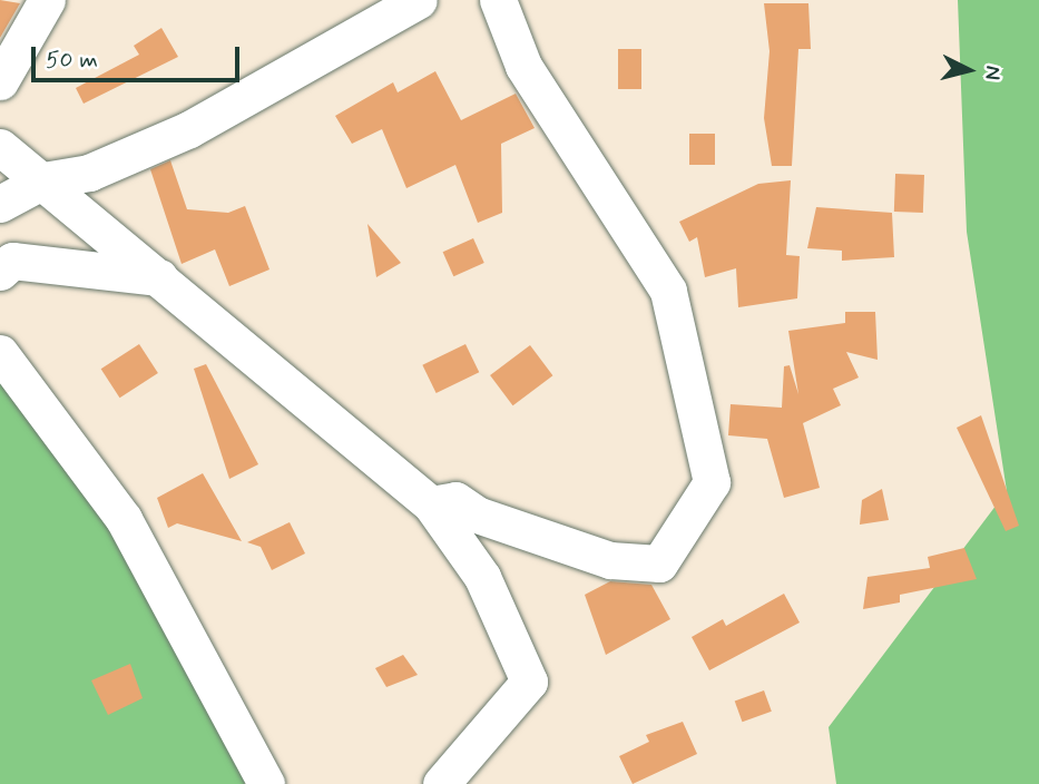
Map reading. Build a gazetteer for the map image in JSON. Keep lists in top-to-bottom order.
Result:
{
  "scale_bar": "50 m",
  "north": "right"
}
